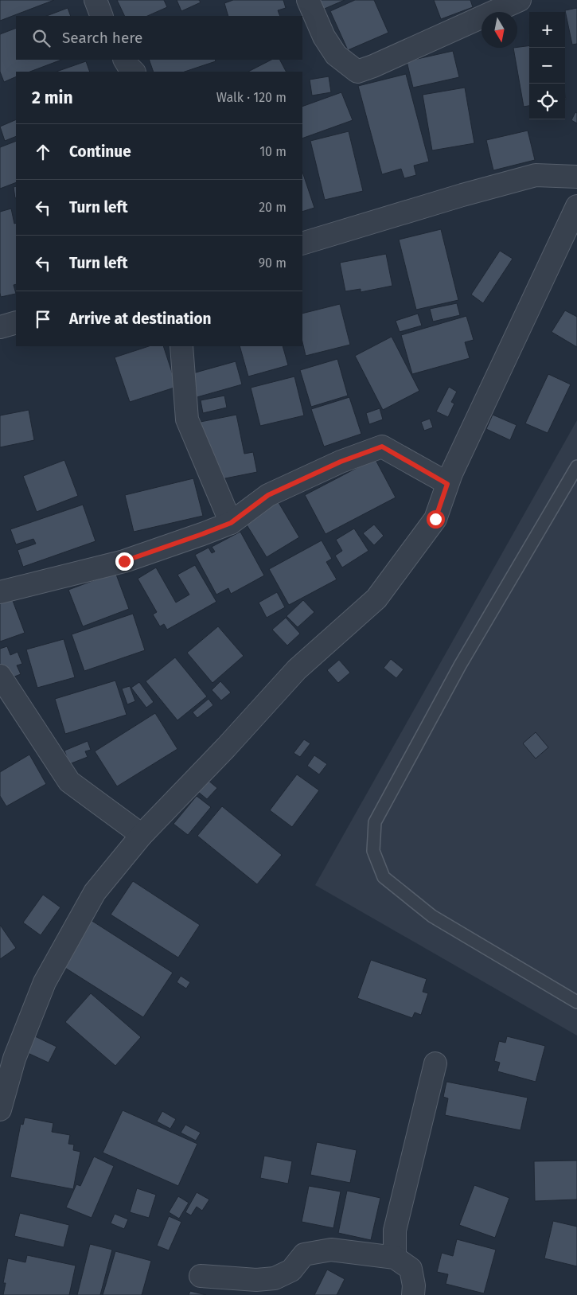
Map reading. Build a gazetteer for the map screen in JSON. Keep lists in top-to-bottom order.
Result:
{
  "north": "bottom",
  "page": {
    "map_buttons": ["+", "−"],
    "search": "Search here",
    "heading": ["2 min", "Walk · 120 m"],
    "list": [
      ["Continue", "10 m"],
      ["Turn left", "20 m"],
      ["Turn left", "90 m"],
      "Arrive at destination"
    ]
  }
}
